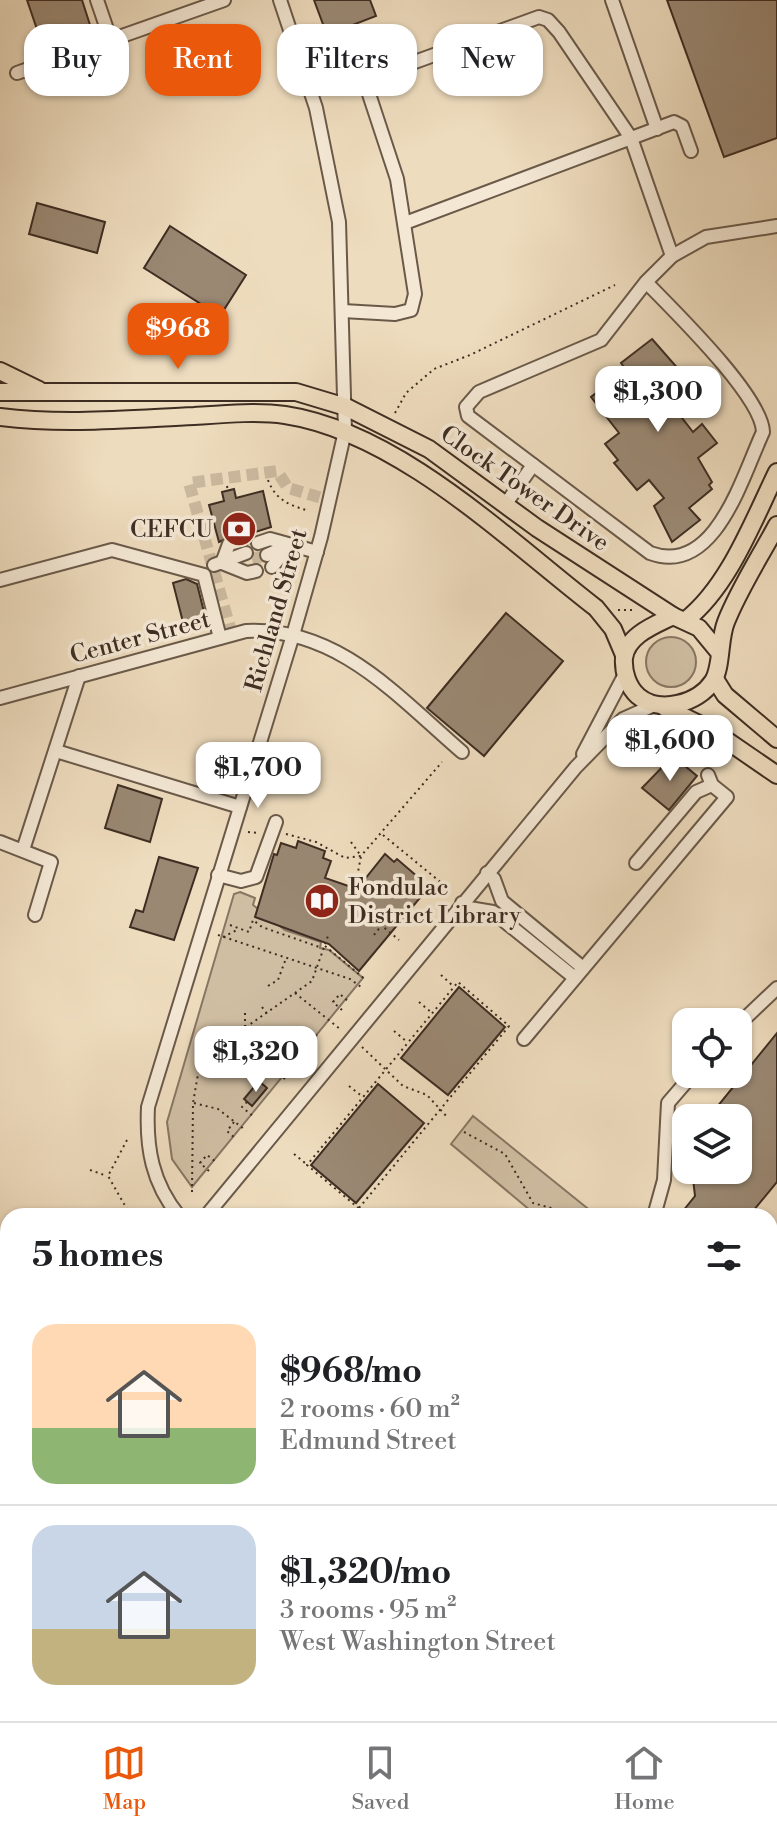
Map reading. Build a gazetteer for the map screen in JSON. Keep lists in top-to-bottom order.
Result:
{
  "streets": {
    "main road": ["Clock Tower Drive"],
    "street": ["Richland Street", "Center Street"]
  },
  "crossings": [
    ["Clock Tower Drive", "Richland Street"],
    ["Richland Street", "Center Street"]
  ],
  "places": {
    "bank": ["CEFCU"],
    "library": ["Fondulac District Library"]
  },
  "page": {
    "chip": [
      "Buy",
      "Rent",
      "Filters",
      "New"
    ],
    "price": [
      "$968",
      "$1,300",
      "$1,600",
      "$1,700",
      "$1,320"
    ],
    "heading": "5 homes",
    "list": [
      {
        "name": "$968/mo",
        "note": "2 rooms · 60 m² · Edmund Street"
      },
      {
        "name": "$1,320/mo",
        "note": "3 rooms · 95 m² · West Washington Street"
      }
    ],
    "tabs": ["Map", "Saved", "Home"]
  }
}
